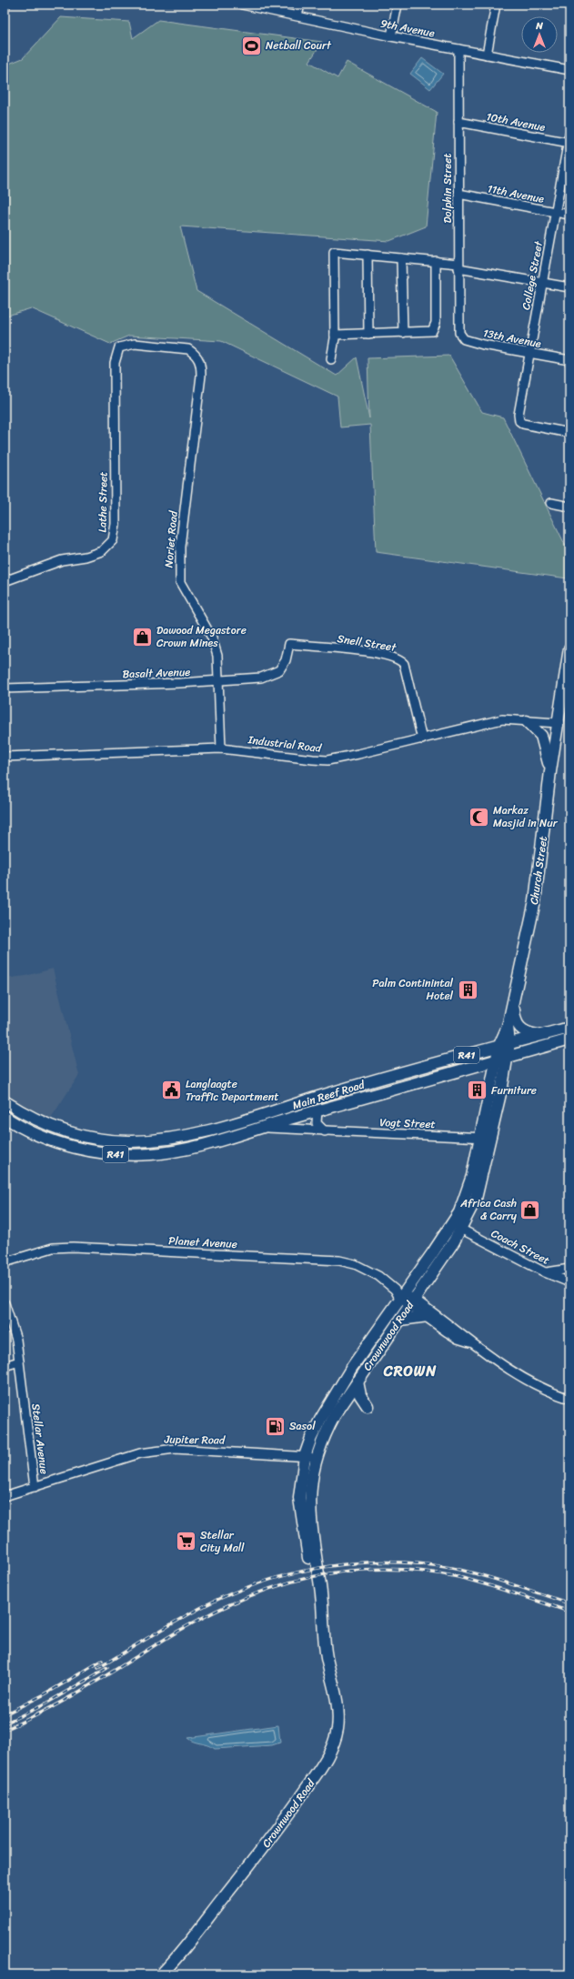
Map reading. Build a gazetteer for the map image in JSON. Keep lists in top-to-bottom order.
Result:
{
  "streets": {
    "main road": [
      "Church Street",
      "R41",
      "Main Reef Road",
      "Crownwood Road"
    ],
    "street": [
      "9th Avenue",
      "10th Avenue",
      "Dolphin Street",
      "11th Avenue",
      "College Street",
      "13th Avenue",
      "Lathe Street",
      "Noriet Road",
      "Snell Street",
      "Basalt Avenue",
      "Industrial Road",
      "Vogt Street",
      "Planet Avenue",
      "Coach Street",
      "Stellar Avenue",
      "Jupiter Road"
    ]
  },
  "crossings": [
    ["9th Avenue", "Dolphin Street"],
    ["10th Avenue", "Dolphin Street"],
    ["10th Avenue", "College Street"],
    ["Dolphin Street", "11th Avenue"],
    ["Dolphin Street", "13th Avenue"],
    ["11th Avenue", "College Street"],
    ["College Street", "13th Avenue"],
    ["Lathe Street", "Noriet Road"],
    ["Noriet Road", "Basalt Avenue"],
    ["Noriet Road", "Industrial Road"],
    ["Snell Street", "Basalt Avenue"],
    ["Snell Street", "Industrial Road"],
    ["Industrial Road", "Church Street"],
    ["Church Street", "Main Reef Road"],
    ["Church Street", "Crownwood Road"],
    ["Main Reef Road", "Vogt Street"],
    ["Main Reef Road", "Crownwood Road"],
    ["Vogt Street", "Crownwood Road"],
    ["Planet Avenue", "Crownwood Road"],
    ["Coach Street", "Crownwood Road"],
    ["Crownwood Road", "Jupiter Road"],
    ["Stellar Avenue", "Jupiter Road"]
  ],
  "districts": ["CROWN"],
  "places": {
    "sports": ["Netball Court"],
    "shop": ["Dawood Megastore Crown Mines", "Africa Cash & Carry"],
    "mosque": ["Markaz Masjid in Nur"],
    "building": ["Palm Continintal Hotel", "Furniture"],
    "public building": ["Langlaagte Traffic Department"],
    "fuel station": ["Sasol"],
    "supermarket": ["Stellar City Mall"]
  },
  "north": "top"
}
